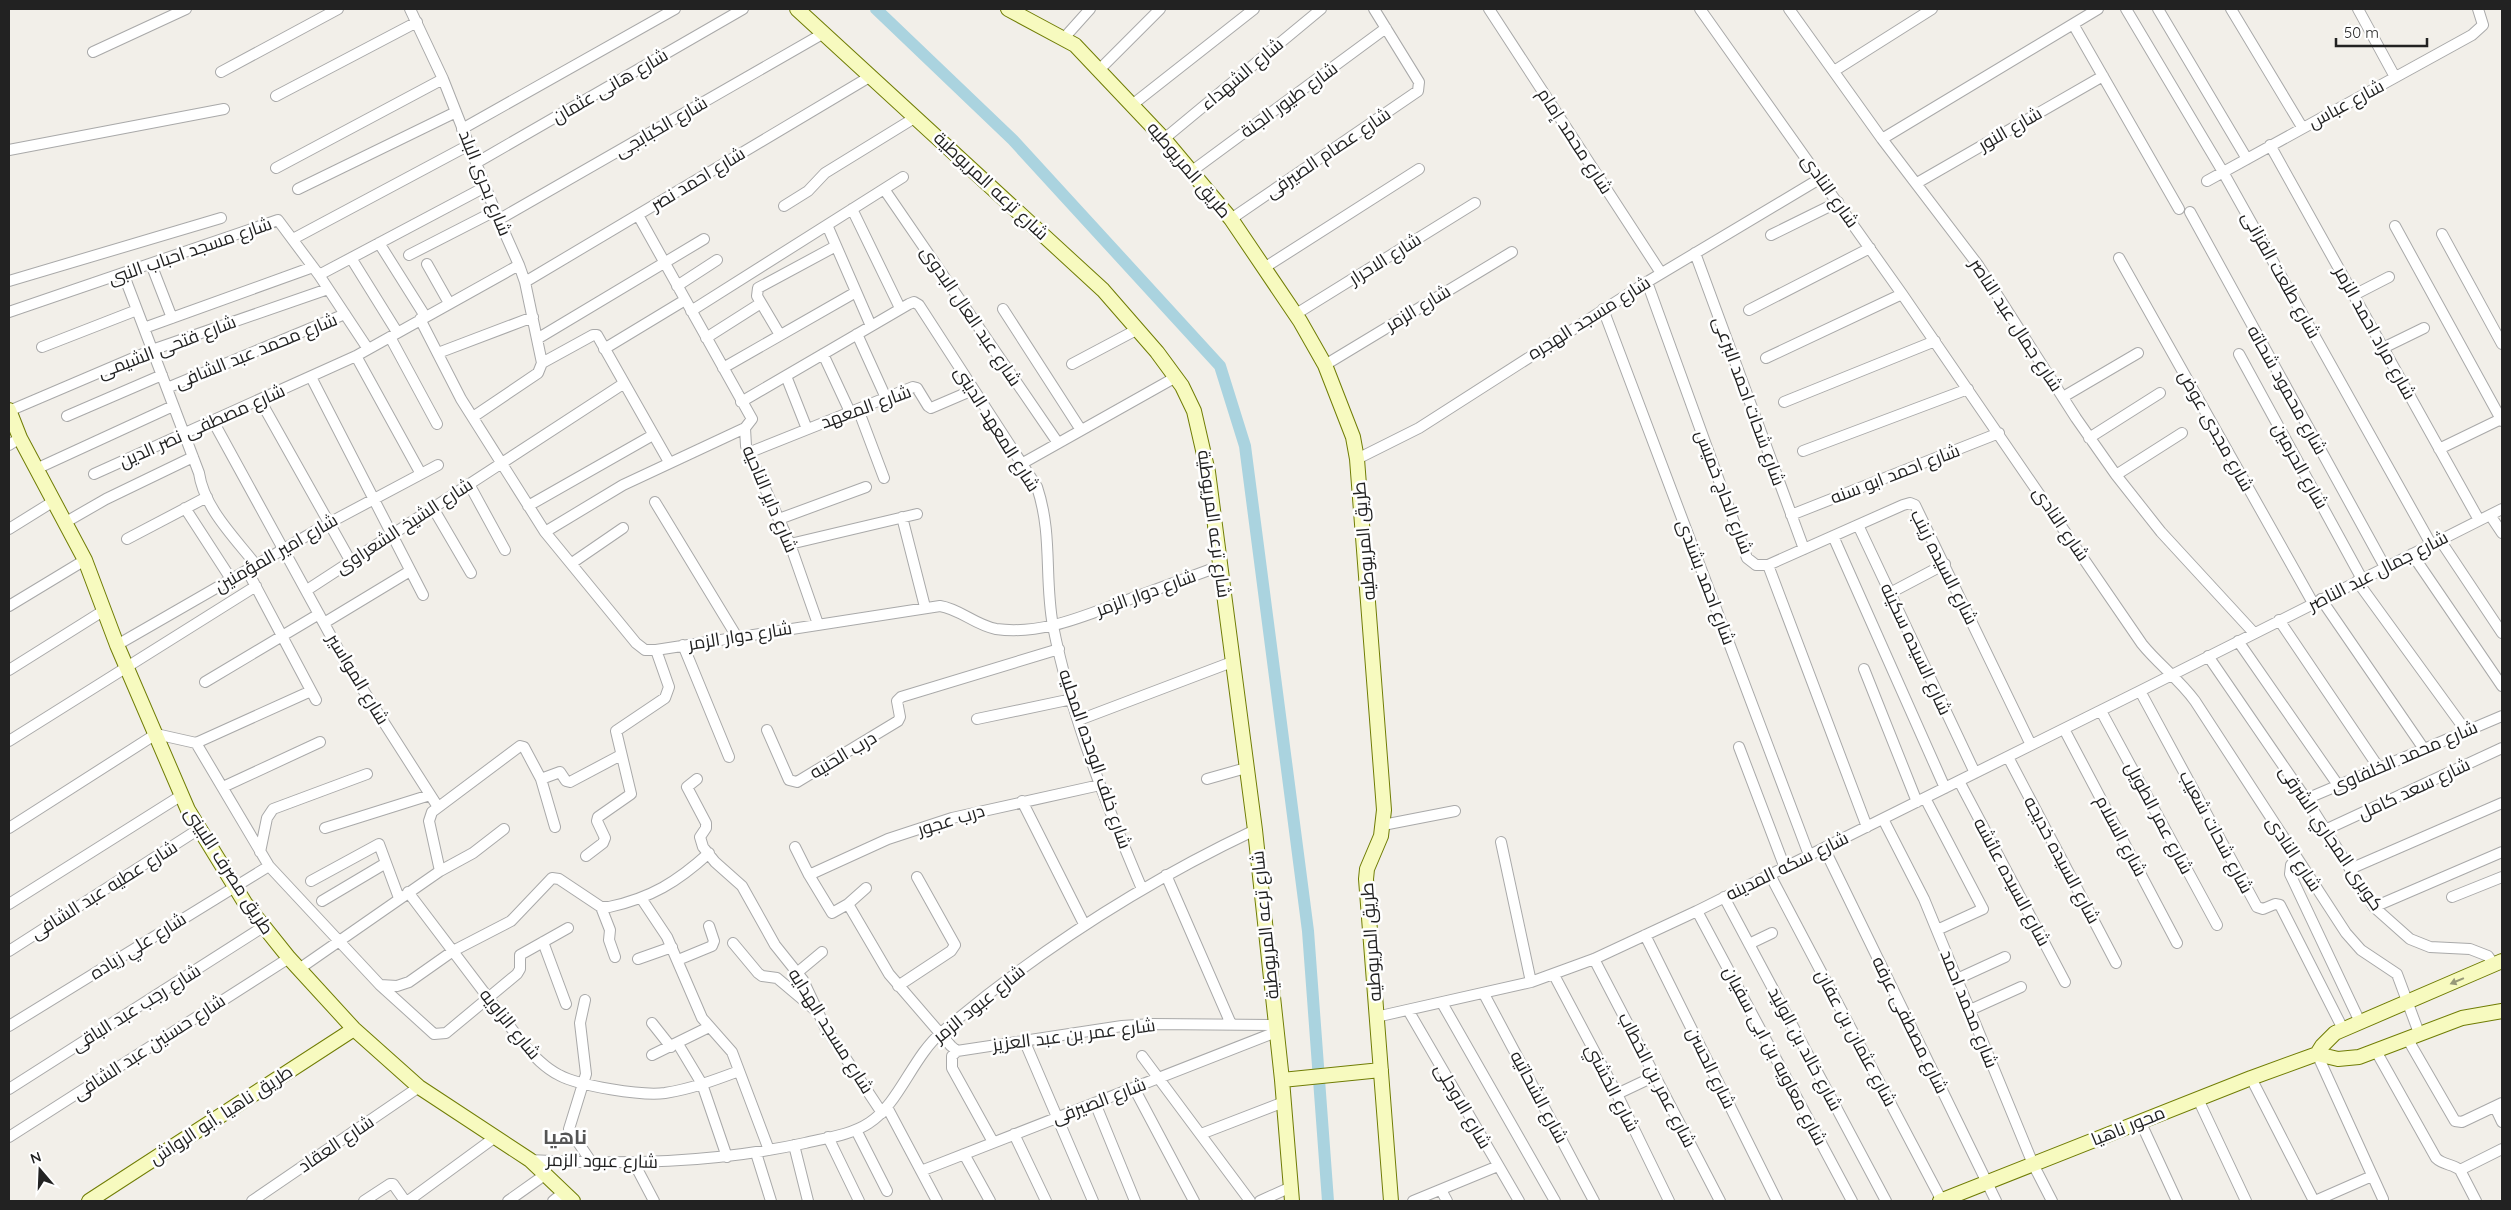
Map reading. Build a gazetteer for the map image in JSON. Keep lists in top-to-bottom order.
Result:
{
  "streets": {
    "street": [
      "شارع الشهداء",
      "شارع هانى عثمان",
      "شارع طيور الجنة",
      "شارع عباس",
      "شارع الكبابجى",
      "شارع النور",
      "شارع محمد إمام",
      "شارع عصام الصيرفى",
      "طريق المريوطيه",
      "شارع احمد نصر",
      "شارع بحرى البلد",
      "شارع ترعه المريوطية",
      "شارع النادى",
      "شارع مسجد احباب النبى",
      "شارع الاحرار",
      "شارع طلعت الفزانى",
      "شارع الزمر",
      "شارع عبد العال البدوى",
      "شارع مسجد الهجره",
      "شارع جمال عبد الناصر",
      "شارع مراد احمد الزمر",
      "شارع فتحى الشيمى",
      "شارع محمد عبد الشافى",
      "شارع محمود شحاته",
      "شارع شحات احمد البرعى",
      "شارع المعهد",
      "شارع مصطفى نصر الدين",
      "شارع المعهد الدينى",
      "شارع مجدى عوض",
      "شارع الحرمين",
      "شارع احمد ابو سنه",
      "شارع الحاج خميس",
      "شارع داير الناحيه",
      "شارع الشيخ الشعراوى",
      "شارع امير المؤمنين",
      "شارع السيده زينب",
      "شارع احمد بشندى",
      "شارع دوار الزمر",
      "شارع السيده سكينه",
      "شارع المواسير",
      "درب الحنيه",
      "شارع محمد الخلفاوى",
      "شارع خلف الوحده المحليه",
      "شارع سعد كامل",
      "شارع عمر الطويل",
      "درب عجور",
      "شارع شحات شعيب",
      "شارع السلام",
      "كوبرى المجاري الشرقى",
      "شارع السيده خديجه",
      "شارع سكه المدينه",
      "طريق مصرف اللبينى",
      "شارع السيده عائشه",
      "شارع عطيه عبد الشافى",
      "شارع علي زياده",
      "شارع عبود الزمر",
      "شارع رجب عبد الباقى",
      "شارع محمد احمد",
      "شارع الزاويه",
      "شارع مصطفى عرفه",
      "شارع مسجد الهدايه",
      "شارع عمر بن عبد العزيز",
      "شارع عثمان بن عفان",
      "شارع حسنين عبد الشافى",
      "شارع خالد بن الوليد",
      "شارع معاويه بن ابى سفيان",
      "شارع الحسن",
      "شارع عمر بن الخطاب",
      "شارع الخشني",
      "شارع الشحاتيه",
      "شارع الصيرفى",
      "شارع الاوجلى",
      "طريق ناهيا ,أبو الرواش",
      "محور ناهيا",
      "شارع العقاد"
    ]
  },
  "crossings": [
    ["شارع الشهداء", "طريق المريوطيه"],
    ["شارع هانى عثمان", "شارع بحرى البلد"],
    ["شارع طيور الجنة", "شارع عصام الصيرفى"],
    ["شارع طيور الجنة", "طريق المريوطيه"],
    ["شارع عباس", "شارع طلعت الفزانى"],
    ["شارع عباس", "شارع مراد احمد الزمر"],
    ["شارع الكبابجى", "شارع بحرى البلد"],
    ["شارع الكبابجى", "شارع ترعه المريوطية"],
    ["شارع النور", "شارع جمال عبد الناصر"],
    ["شارع النور", "شارع محمود شحاته"],
    ["شارع محمد إمام", "شارع مسجد الهجره"],
    ["شارع عصام الصيرفى", "طريق المريوطيه"],
    ["طريق المريوطيه", "شارع الاحرار"],
    ["طريق المريوطيه", "شارع الزمر"],
    ["طريق المريوطيه", "شارع مسجد الهجره"],
    ["طريق المريوطيه", "شارع سكه المدينه"],
    ["شارع احمد نصر", "شارع بحرى البلد"],
    ["شارع احمد نصر", "شارع ترعه المريوطية"],
    ["شارع احمد نصر", "شارع داير الناحيه"],
    ["شارع بحرى البلد", "شارع مصطفى نصر الدين"],
    ["شارع ترعه المريوطية", "شارع دوار الزمر"],
    ["شارع ترعه المريوطية", "شارع عبود الزمر"],
    ["شارع ترعه المريوطية", "شارع عمر بن عبد العزيز"],
    ["شارع ترعه المريوطية", "شارع الصيرفى"],
    ["شارع النادى", "شارع مسجد الهجره"],
    ["شارع النادى", "شارع جمال عبد الناصر"],
    ["شارع النادى", "شارع احمد ابو سنه"],
    ["شارع النادى", "شارع سكه المدينه"],
    ["شارع النادى", "محور ناهيا"],
    ["شارع مسجد احباب النبى", "شارع فتحى الشيمى"],
    ["شارع مسجد احباب النبى", "شارع محمد عبد الشافى"],
    ["شارع مسجد احباب النبى", "شارع مصطفى نصر الدين"],
    ["شارع طلعت الفزانى", "شارع جمال عبد الناصر"],
    ["شارع مسجد الهجره", "شارع شحات احمد البرعى"],
    ["شارع مسجد الهجره", "شارع الحاج خميس"],
    ["شارع مسجد الهجره", "شارع احمد بشندى"],
    ["شارع جمال عبد الناصر", "شارع مراد احمد الزمر"],
    ["شارع جمال عبد الناصر", "شارع محمود شحاته"],
    ["شارع جمال عبد الناصر", "شارع مجدى عوض"],
    ["شارع جمال عبد الناصر", "شارع الحرمين"],
    ["شارع جمال عبد الناصر", "كوبرى المجاري الشرقى"],
    ["شارع جمال عبد الناصر", "شارع سكه المدينه"],
    ["شارع فتحى الشيمى", "طريق مصرف اللبينى"],
    ["شارع شحات احمد البرعى", "شارع احمد ابو سنه"],
    ["شارع شحات احمد البرعى", "شارع السيده زينب"],
    ["شارع المعهد", "شارع المعهد الدينى"],
    ["شارع المعهد", "شارع داير الناحيه"],
    ["شارع مصطفى نصر الدين", "شارع المواسير"],
    ["شارع المعهد الدينى", "شارع دوار الزمر"],
    ["شارع المعهد الدينى", "شارع خلف الوحده المحليه"],
    ["شارع مجدى عوض", "شارع محمد الخلفاوى"],
    ["شارع الحاج خميس", "شارع السيده زينب"],
    ["شارع الحاج خميس", "شارع سكه المدينه"],
    ["شارع داير الناحيه", "شارع دوار الزمر"],
    ["شارع الشيخ الشعراوى", "شارع المواسير"],
    ["شارع امير المؤمنين", "شارع المواسير"],
    ["شارع امير المؤمنين", "طريق مصرف اللبينى"],
    ["شارع السيده زينب", "شارع السيده سكينه"],
    ["شارع السيده زينب", "شارع سكه المدينه"],
    ["شارع احمد بشندى", "شارع سكه المدينه"],
    ["شارع دوار الزمر", "شارع خلف الوحده المحليه"],
    ["شارع السيده سكينه", "شارع سكه المدينه"],
    ["درب الحنيه", "شارع خلف الوحده المحليه"],
    ["شارع محمد الخلفاوى", "كوبرى المجاري الشرقى"],
    ["شارع خلف الوحده المحليه", "درب عجور"],
    ["شارع خلف الوحده المحليه", "شارع عبود الزمر"],
    ["شارع سعد كامل", "كوبرى المجاري الشرقى"],
    ["شارع عمر الطويل", "شارع سكه المدينه"],
    ["شارع شحات شعيب", "شارع سكه المدينه"],
    ["شارع شحات شعيب", "محور ناهيا"],
    ["شارع السلام", "شارع سكه المدينه"],
    ["كوبرى المجاري الشرقى", "محور ناهيا"],
    ["شارع السيده خديجه", "شارع سكه المدينه"],
    ["شارع سكه المدينه", "شارع السيده عائشه"],
    ["شارع سكه المدينه", "شارع محمد احمد"],
    ["شارع سكه المدينه", "شارع مصطفى عرفه"],
    ["شارع سكه المدينه", "شارع عثمان بن عفان"],
    ["شارع سكه المدينه", "شارع خالد بن الوليد"],
    ["شارع سكه المدينه", "شارع معاويه بن ابى سفيان"],
    ["شارع سكه المدينه", "شارع الحسن"],
    ["شارع سكه المدينه", "شارع عمر بن الخطاب"],
    ["شارع سكه المدينه", "شارع الخشني"],
    ["شارع سكه المدينه", "شارع الشحاتيه"],
    ["شارع سكه المدينه", "شارع الاوجلى"],
    ["طريق مصرف اللبينى", "شارع عطيه عبد الشافى"],
    ["طريق مصرف اللبينى", "شارع علي زياده"],
    ["طريق مصرف اللبينى", "شارع عبود الزمر"],
    ["طريق مصرف اللبينى", "شارع رجب عبد الباقى"],
    ["طريق مصرف اللبينى", "شارع حسنين عبد الشافى"],
    ["طريق مصرف اللبينى", "طريق ناهيا ,أبو الرواش"],
    ["طريق مصرف اللبينى", "شارع العقاد"],
    ["شارع عبود الزمر", "شارع مسجد الهدايه"],
    ["شارع محمد احمد", "محور ناهيا"],
    ["شارع مصطفى عرفه", "محور ناهيا"],
    ["شارع مسجد الهدايه", "شارع الصيرفى"],
    ["شارع عمر بن عبد العزيز", "شارع الصيرفى"],
    ["شارع عثمان بن عفان", "محور ناهيا"]
  ],
  "districts": ["ناهيا"],
  "scale_bar": "50 m",
  "north": "top"
}
